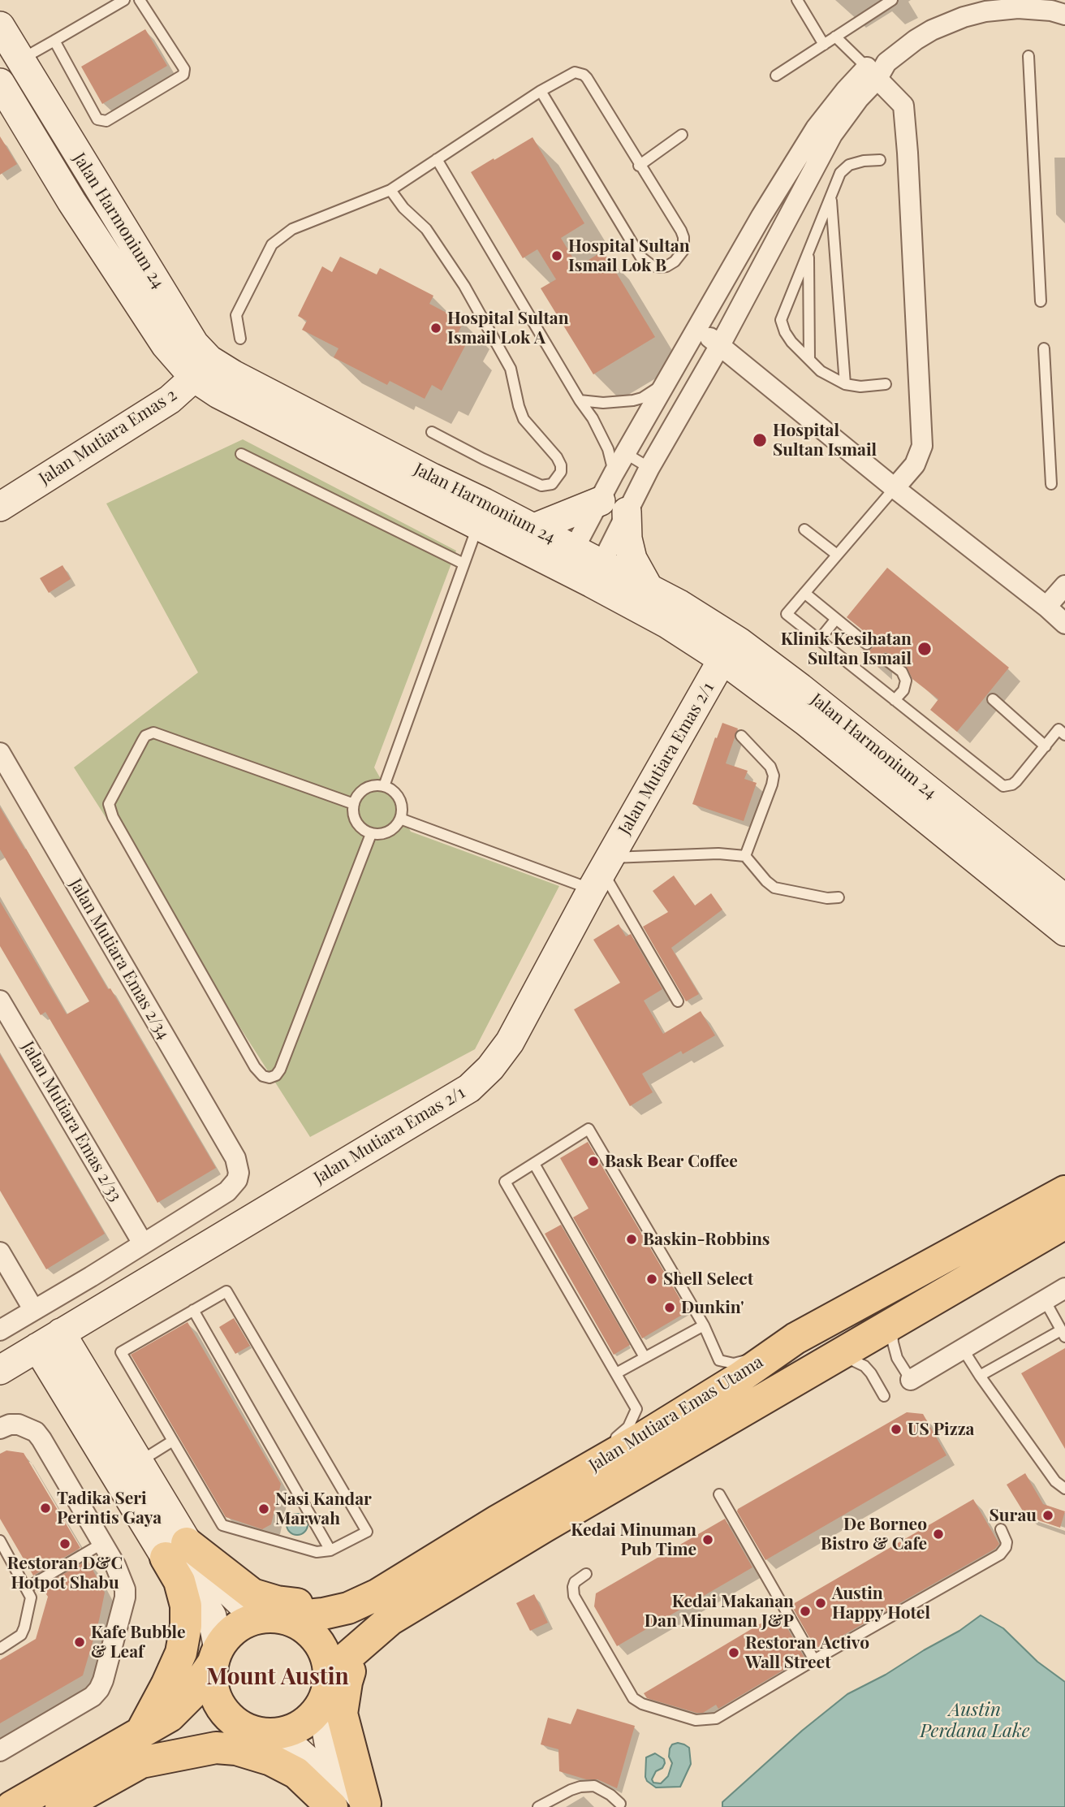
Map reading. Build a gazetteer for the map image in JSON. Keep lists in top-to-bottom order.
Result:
{
  "streets": {
    "main road": ["Jalan Mutiara Emas Utama"],
    "street": [
      "Jalan Harmonium 24",
      "Jalan Mutiara Emas 2",
      "Jalan Mutiara Emas 2/1",
      "Jalan Mutiara Emas 2/34",
      "Jalan Mutiara Emas 2/33"
    ]
  },
  "crossings": [
    ["Jalan Harmonium 24", "Jalan Mutiara Emas 2"],
    ["Jalan Harmonium 24", "Jalan Mutiara Emas 2/1"],
    ["Jalan Mutiara Emas 2/34", "Jalan Mutiara Emas 2/33"]
  ],
  "districts": ["Mount Austin"],
  "water": ["Austin Perdana Lake"],
  "places": [
    "Hospital Sultan Ismail Lok B",
    "Hospital Sultan Ismail Lok A",
    "Hospital Sultan Ismail",
    "Klinik Kesihatan Sultan Ismail",
    "Bask Bear Coffee",
    "Baskin-Robbins",
    "Shell Select",
    "Dunkin'",
    "US Pizza",
    "Tadika Seri Perintis Gaya",
    "Nasi Kandar Marwah",
    "Surau",
    "De Borneo Bistro & Cafe",
    "Kedai Minuman Pub Time",
    "Restoran D&C Hotpot Shabu",
    "Austin Happy Hotel",
    "Kedai Makanan Dan Minuman J&P",
    "Kafe Bubble & Leaf",
    "Restoran Activo Wall Street"
  ]
}
